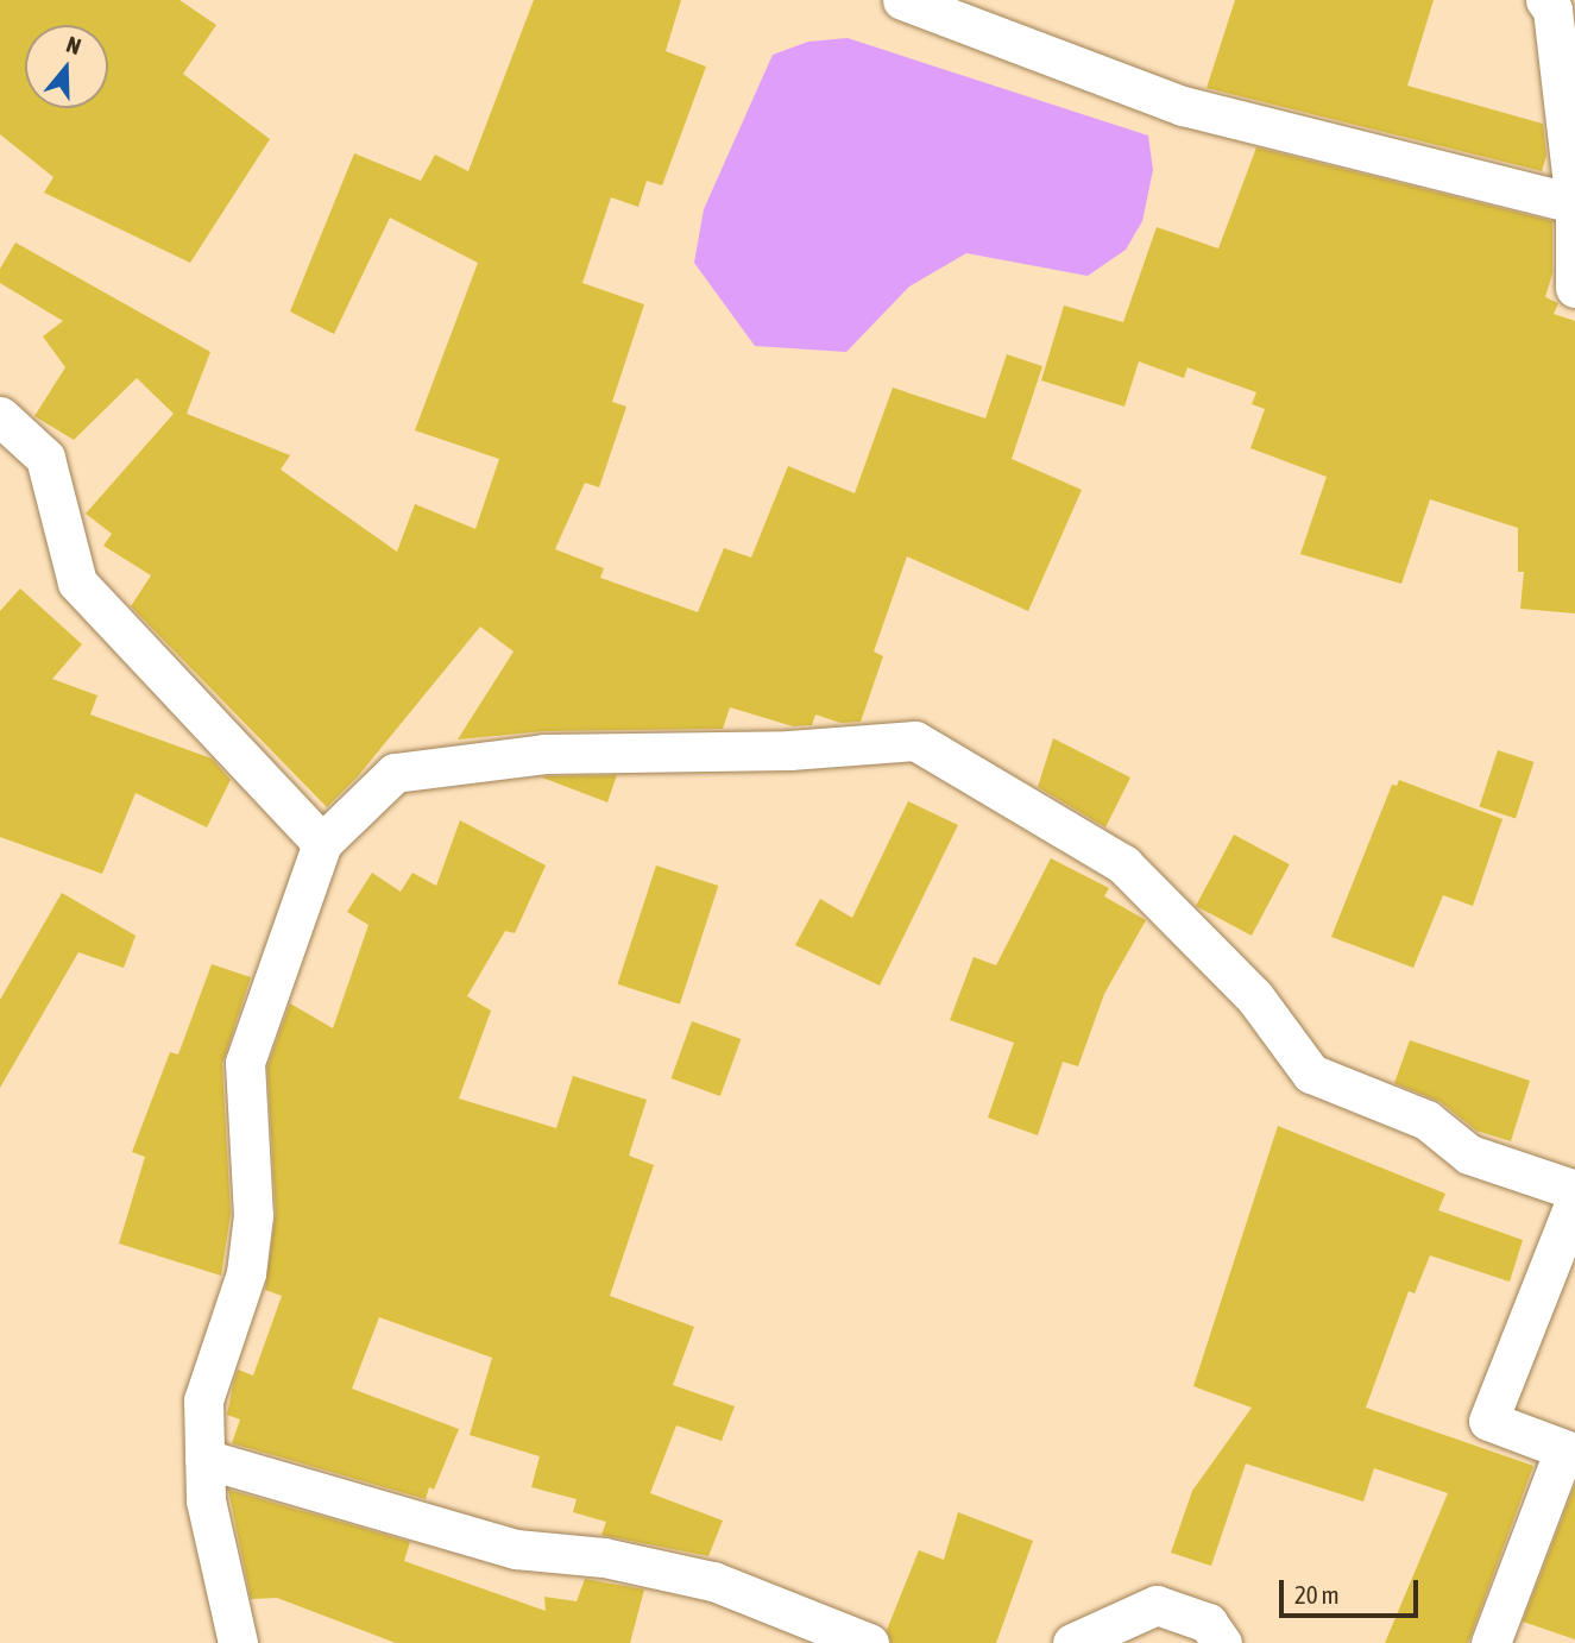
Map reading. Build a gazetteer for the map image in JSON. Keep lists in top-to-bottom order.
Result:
{
  "scale_bar": "20 m",
  "north": "top"
}
